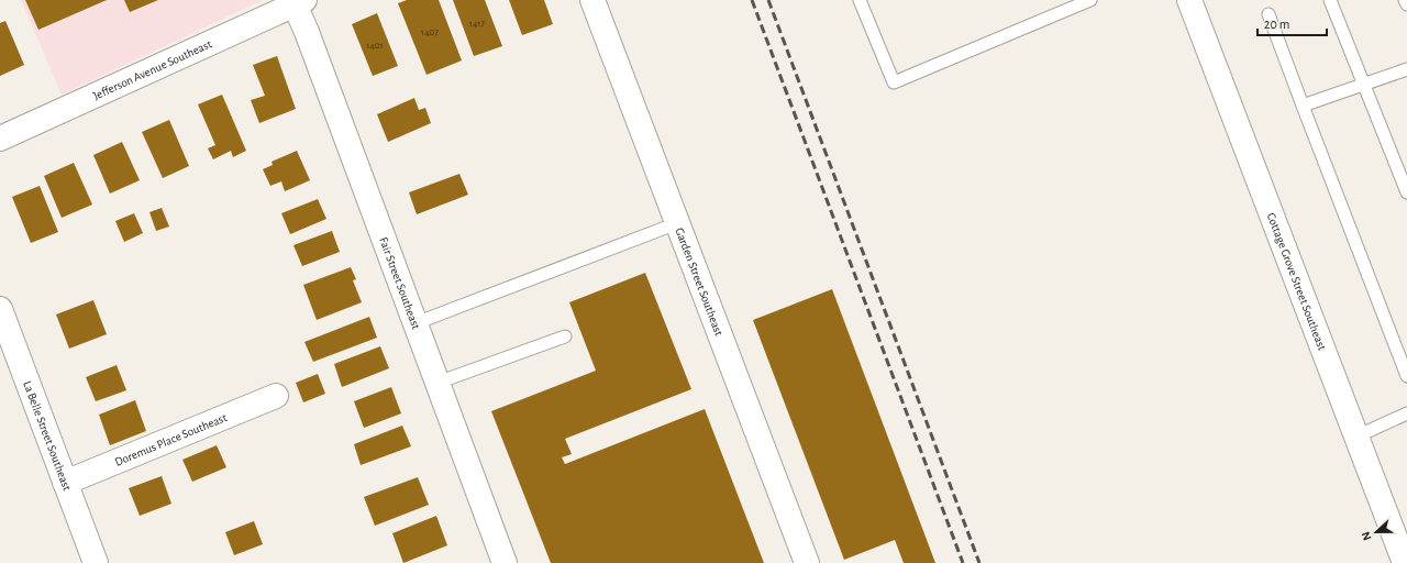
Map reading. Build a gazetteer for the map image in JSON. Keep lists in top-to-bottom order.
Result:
{
  "streets": {
    "street": [
      "Jefferson Avenue Southeast",
      "Garden Street Southeast",
      "Cottage Grove Street Southeast",
      "Fair Street Southeast",
      "La Belle Street Southeast",
      "Doremus Place Southeast"
    ]
  },
  "crossings": [
    ["Jefferson Avenue Southeast", "Fair Street Southeast"],
    ["La Belle Street Southeast", "Doremus Place Southeast"]
  ],
  "house_numbers": ["1417", "1407", "1401"],
  "scale_bar": "20 m",
  "north": "left"
}
